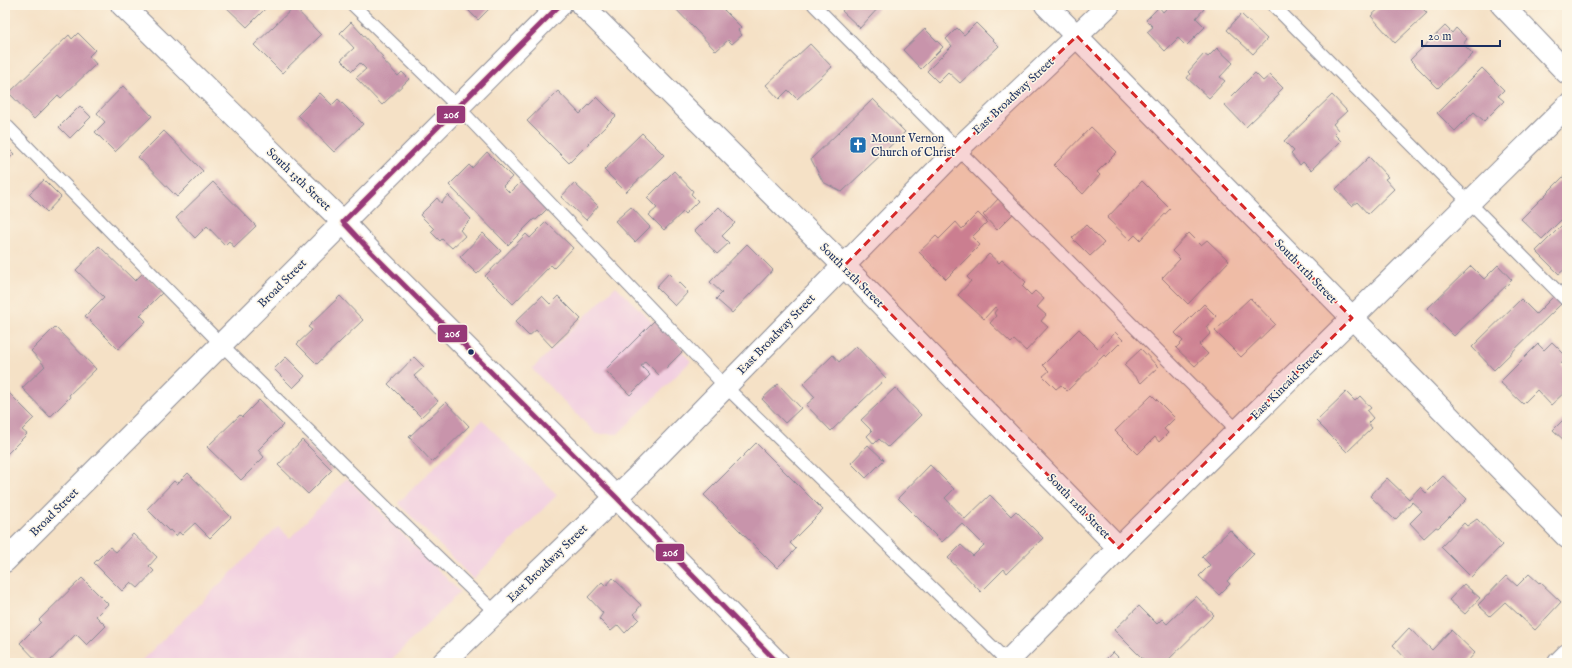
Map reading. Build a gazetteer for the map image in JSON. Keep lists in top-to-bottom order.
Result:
{
  "streets": {
    "street": [
      "East Broadway Street",
      "South 13th Street",
      "South 11th Street",
      "South 12th Street",
      "Broad Street",
      "East Kincaid Street"
    ]
  },
  "crossings": [
    ["East Broadway Street", "South 13th Street"],
    ["East Broadway Street", "South 11th Street"],
    ["East Broadway Street", "South 12th Street"],
    ["South 13th Street", "Broad Street"],
    ["South 11th Street", "East Kincaid Street"],
    ["South 12th Street", "East Kincaid Street"]
  ],
  "places": {
    "church": ["Mount Vernon Church of Christ"]
  },
  "lines": ["transit line 206"],
  "scale_bar": "20 m"
}
